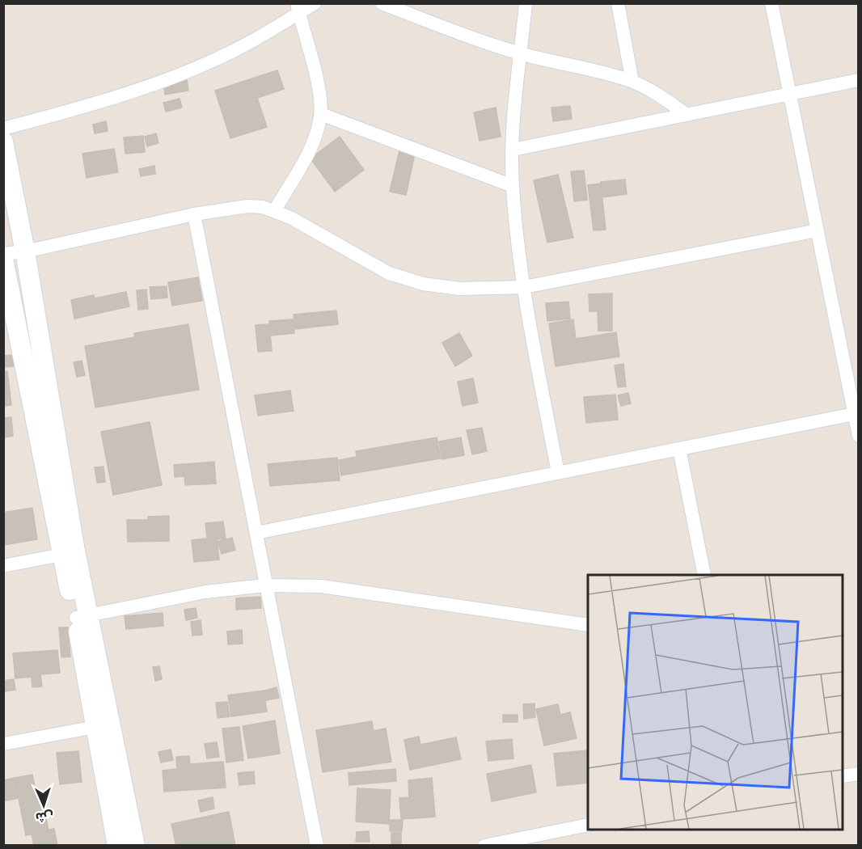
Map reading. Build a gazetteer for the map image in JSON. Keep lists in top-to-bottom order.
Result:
{
  "north": "bottom"
}
